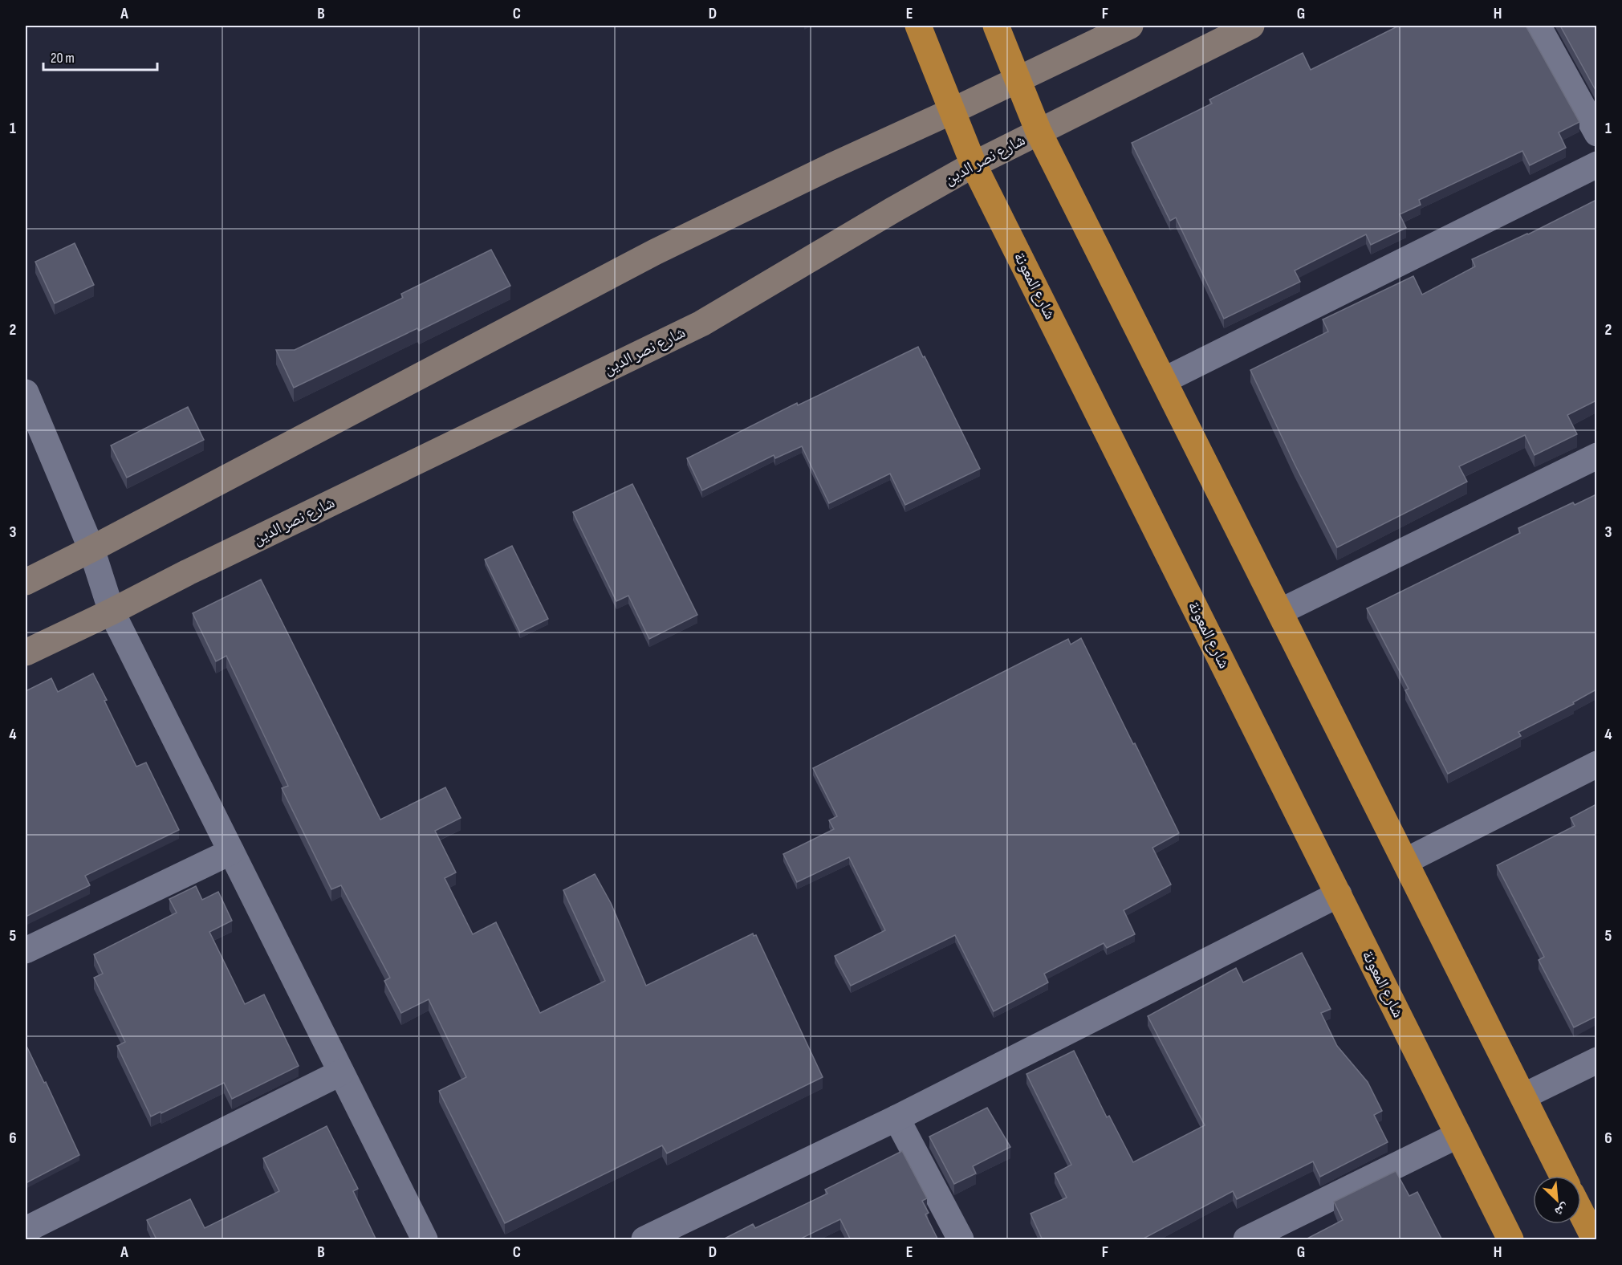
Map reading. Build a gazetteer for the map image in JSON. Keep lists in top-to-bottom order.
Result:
{
  "streets": {
    "highway": ["شارع المعونة"],
    "street": ["شارع نصر الدين"]
  },
  "crossings": [
    ["شارع نصر الدين", "شارع المعونة"]
  ],
  "scale_bar": "20 m",
  "north": "bottom right",
  "grid": {
    "columns": [
      "A",
      "B",
      "C",
      "D",
      "E",
      "F",
      "G",
      "H"
    ],
    "rows": [
      "1",
      "2",
      "3",
      "4",
      "5",
      "6"
    ]
  }
}
